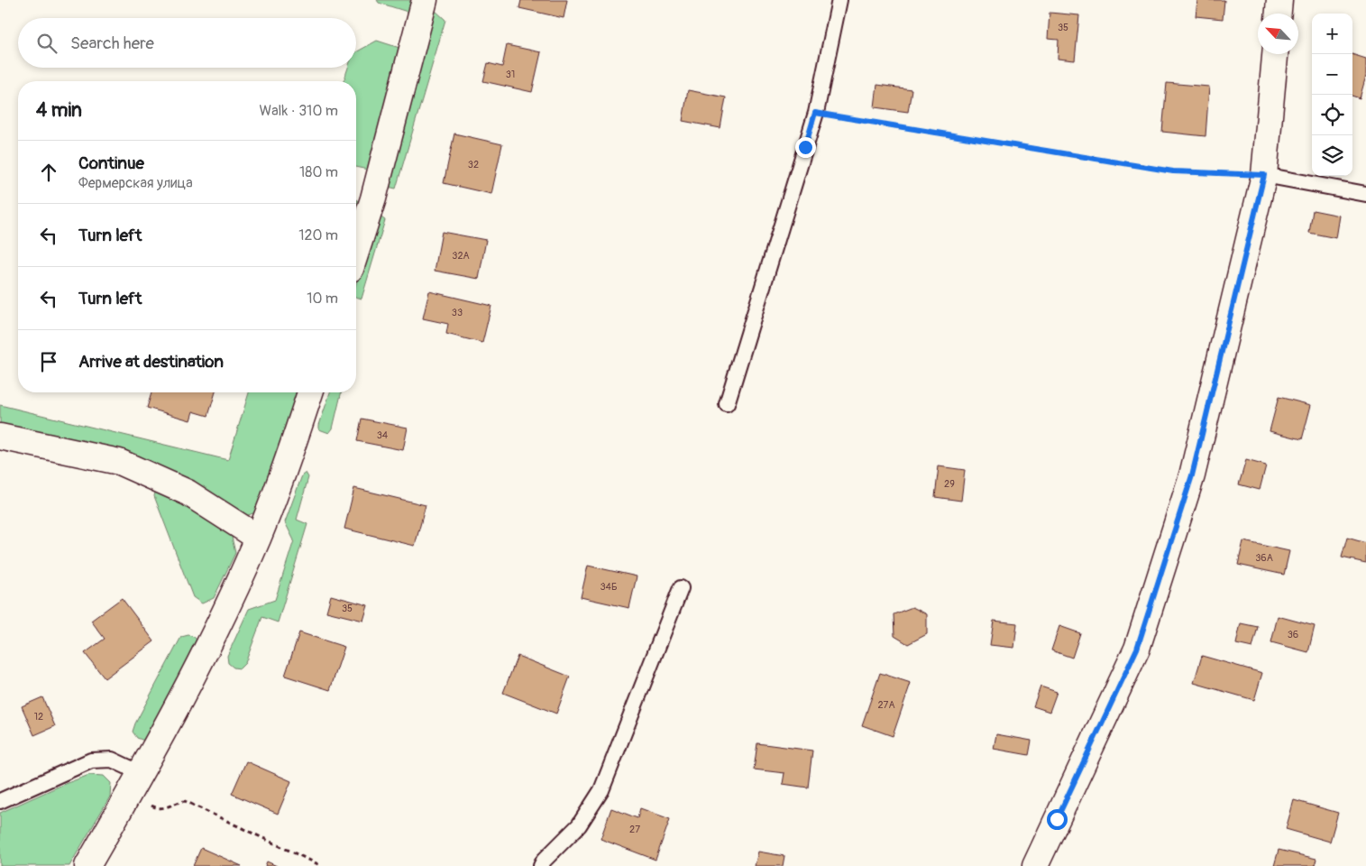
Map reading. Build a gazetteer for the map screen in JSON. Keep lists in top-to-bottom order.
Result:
{
  "house_numbers": [
    "35",
    "31",
    "32",
    "32А",
    "33",
    "34",
    "29",
    "36А",
    "34Б",
    "35",
    "36",
    "27А",
    "12",
    "27"
  ],
  "north": "top left",
  "page": {
    "map_buttons": ["+", "−"],
    "search": "Search here",
    "heading": ["4 min", "Walk · 310 m"],
    "list": [
      ["Continue", "Фермерская улица", "180 m"],
      ["Turn left", "120 m"],
      ["Turn left", "10 m"],
      "Arrive at destination"
    ]
  }
}
